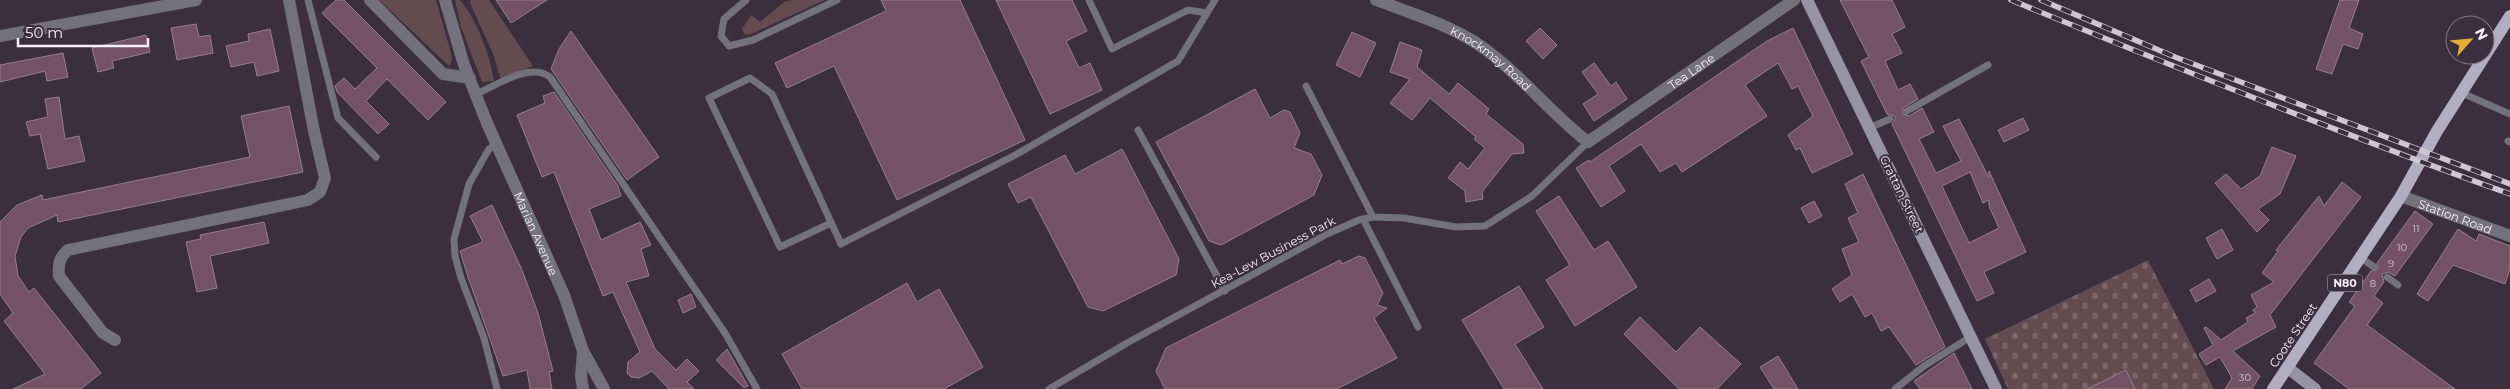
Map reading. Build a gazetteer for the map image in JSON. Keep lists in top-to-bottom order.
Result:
{
  "streets": {
    "main road": ["Grattan Street", "N80", "Coote Street"],
    "street": [
      "Knockmay Road",
      "Tea Lane",
      "Station Road",
      "Marian Avenue"
    ],
    "lane": ["Kea-Lew Business Park"]
  },
  "crossings": [
    ["Knockmay Road", "Tea Lane"],
    ["Knockmay Road", "Kea-Lew Business Park"],
    ["Tea Lane", "Kea-Lew Business Park"],
    ["Station Road", "N80"],
    ["Station Road", "Coote Street"],
    ["N80", "Coote Street"]
  ],
  "house_numbers": [
    "11",
    "10",
    "9",
    "8",
    "30"
  ],
  "scale_bar": "50 m",
  "north": "top right"
}
